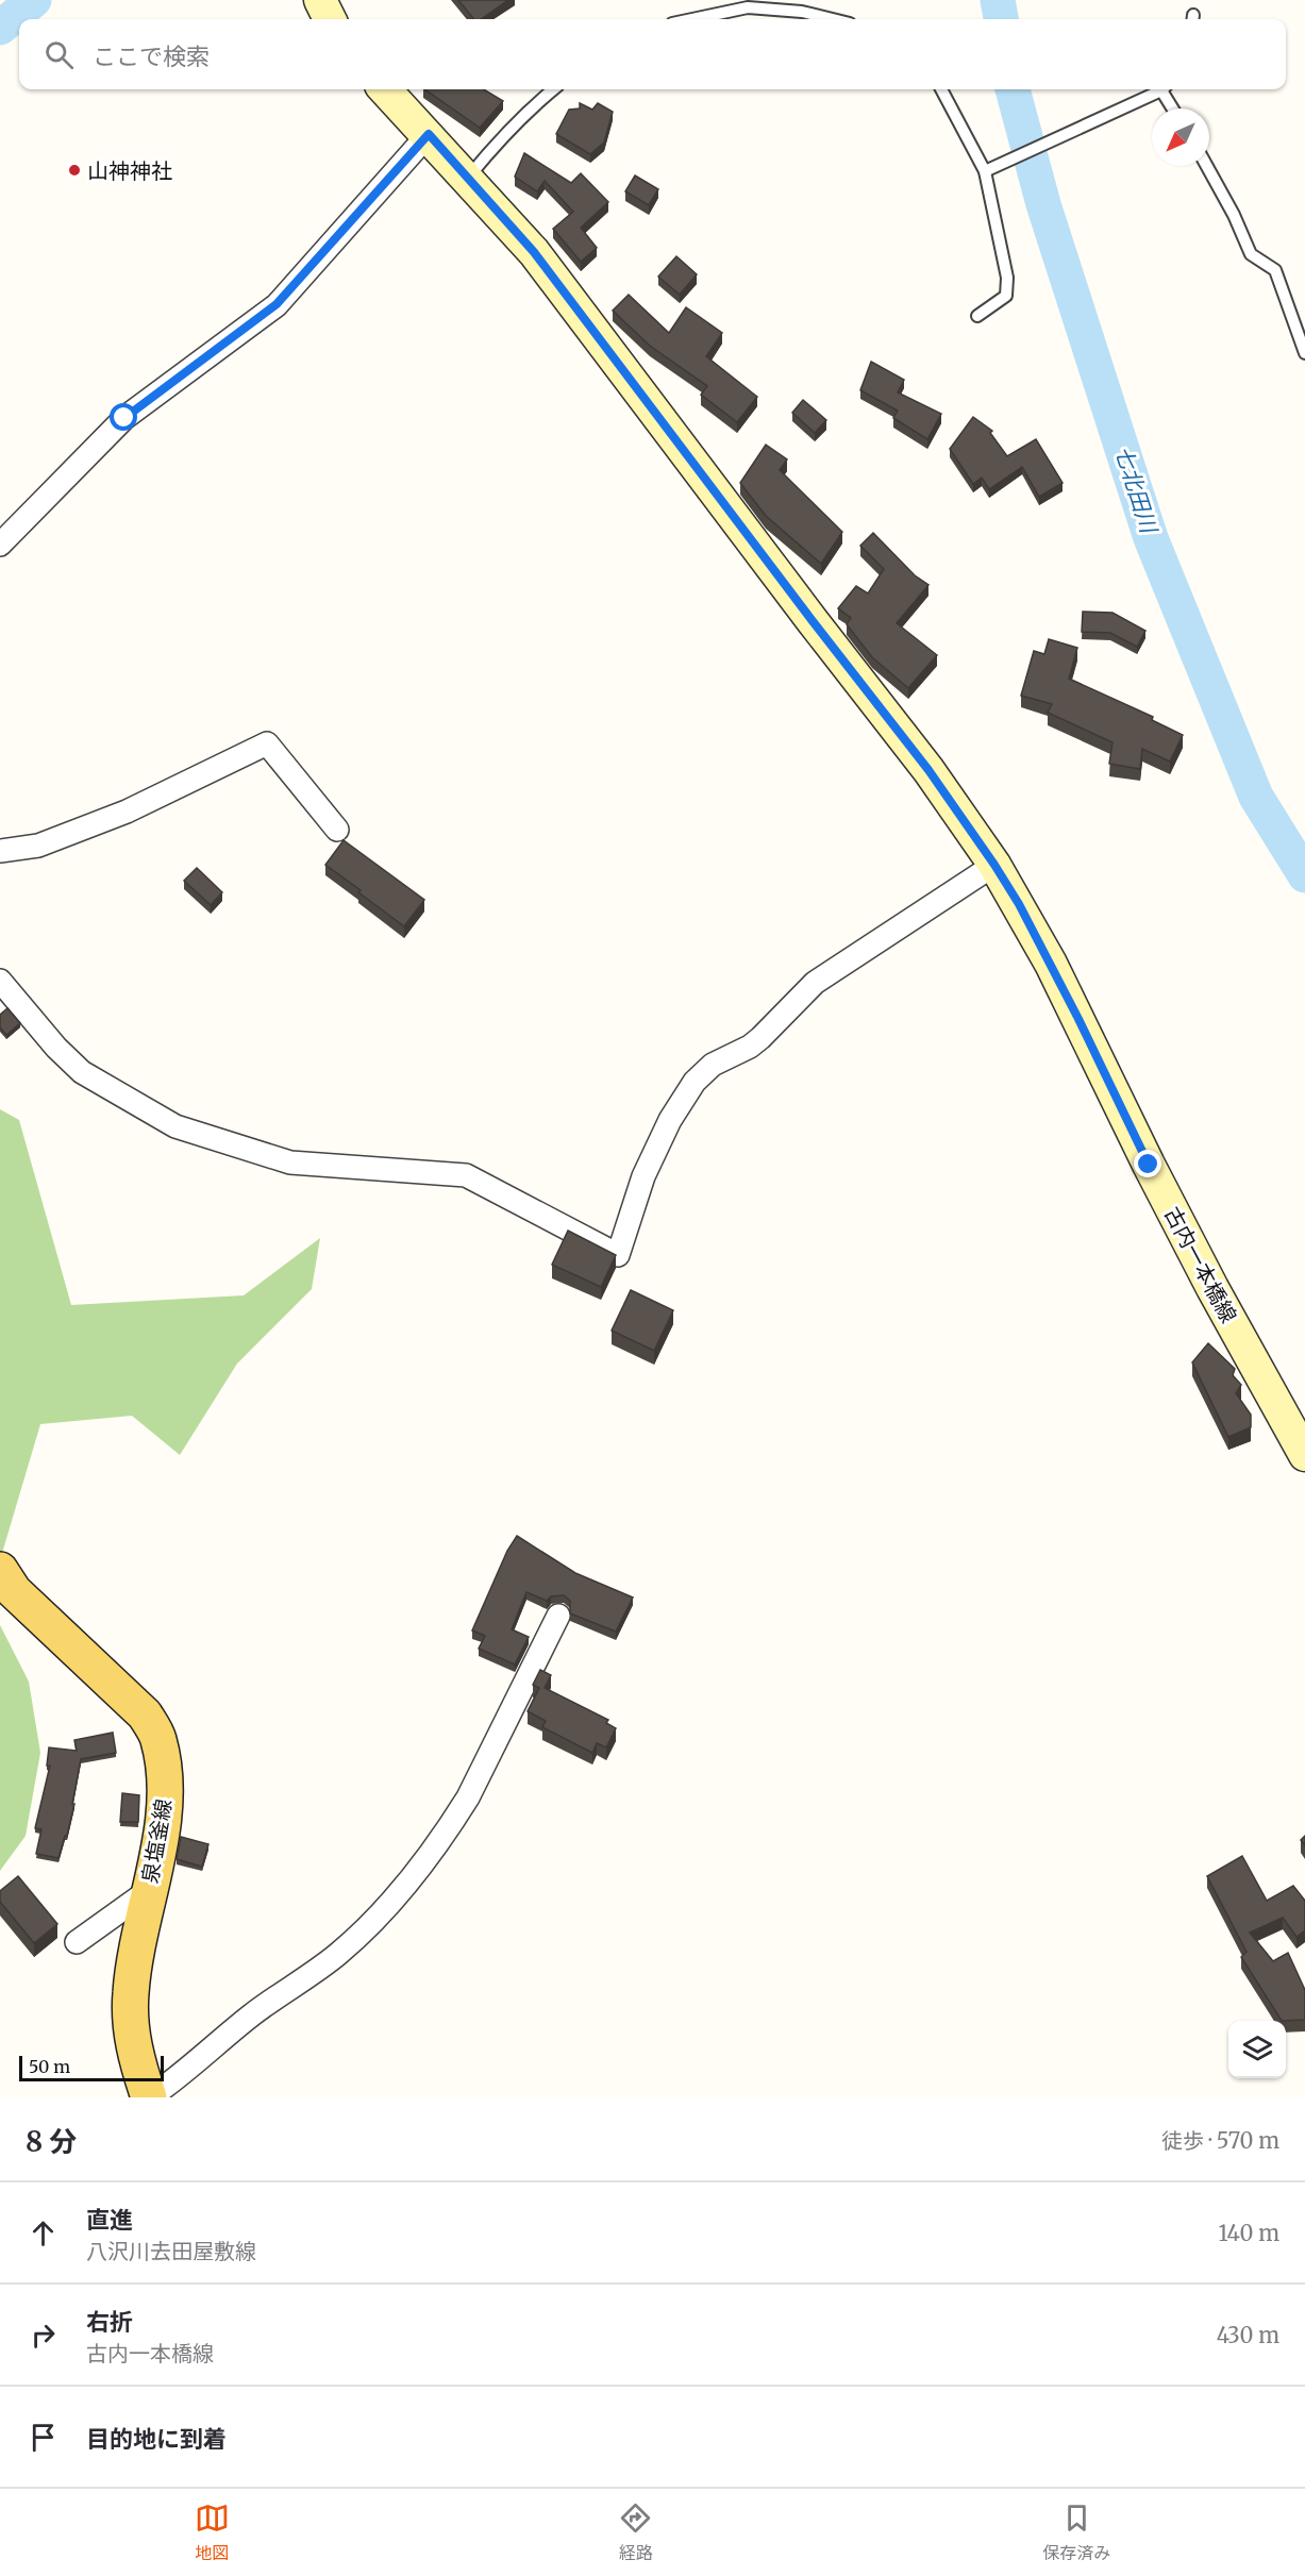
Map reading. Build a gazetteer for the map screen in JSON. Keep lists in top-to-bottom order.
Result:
{
  "streets": {
    "main road": ["泉塩釜線"],
    "street": ["古内一本橋線"]
  },
  "water": ["七北田川"],
  "places": ["山神神社"],
  "scale_bar": "50 m",
  "north": "bottom left",
  "page": {
    "search": "ここで検索",
    "scale": "50 m",
    "heading": ["8 分", "徒歩 · 570 m"],
    "list": [
      ["直進", "八沢川去田屋敷線", "140 m"],
      ["右折", "古内一本橋線", "430 m"],
      "目的地に到着"
    ],
    "nav": ["地図", "経路", "保存済み"]
  }
}
